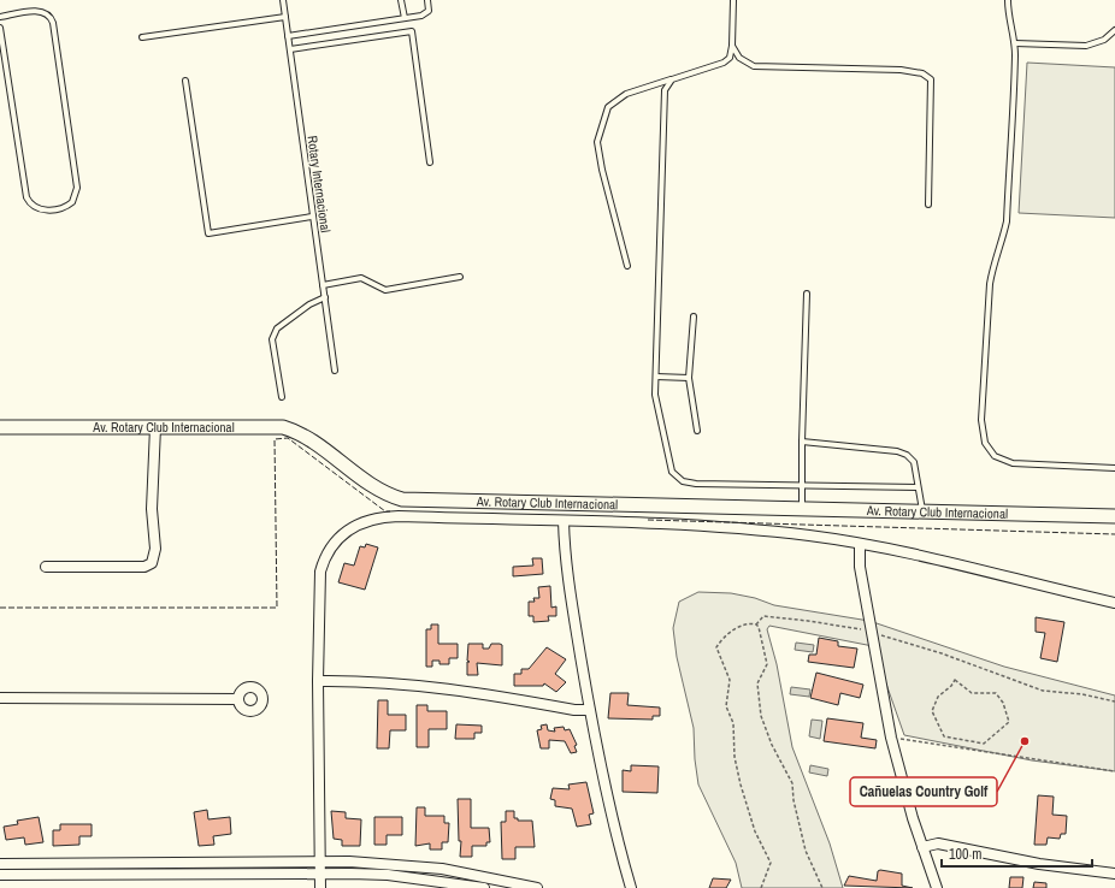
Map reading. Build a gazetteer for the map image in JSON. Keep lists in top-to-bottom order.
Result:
{
  "streets": {
    "main road": ["Av. Rotary Club Internacional"],
    "lane": ["Rotary Internacional"]
  },
  "places": ["Cañuelas Country Golf"],
  "scale_bar": "100 m"
}
